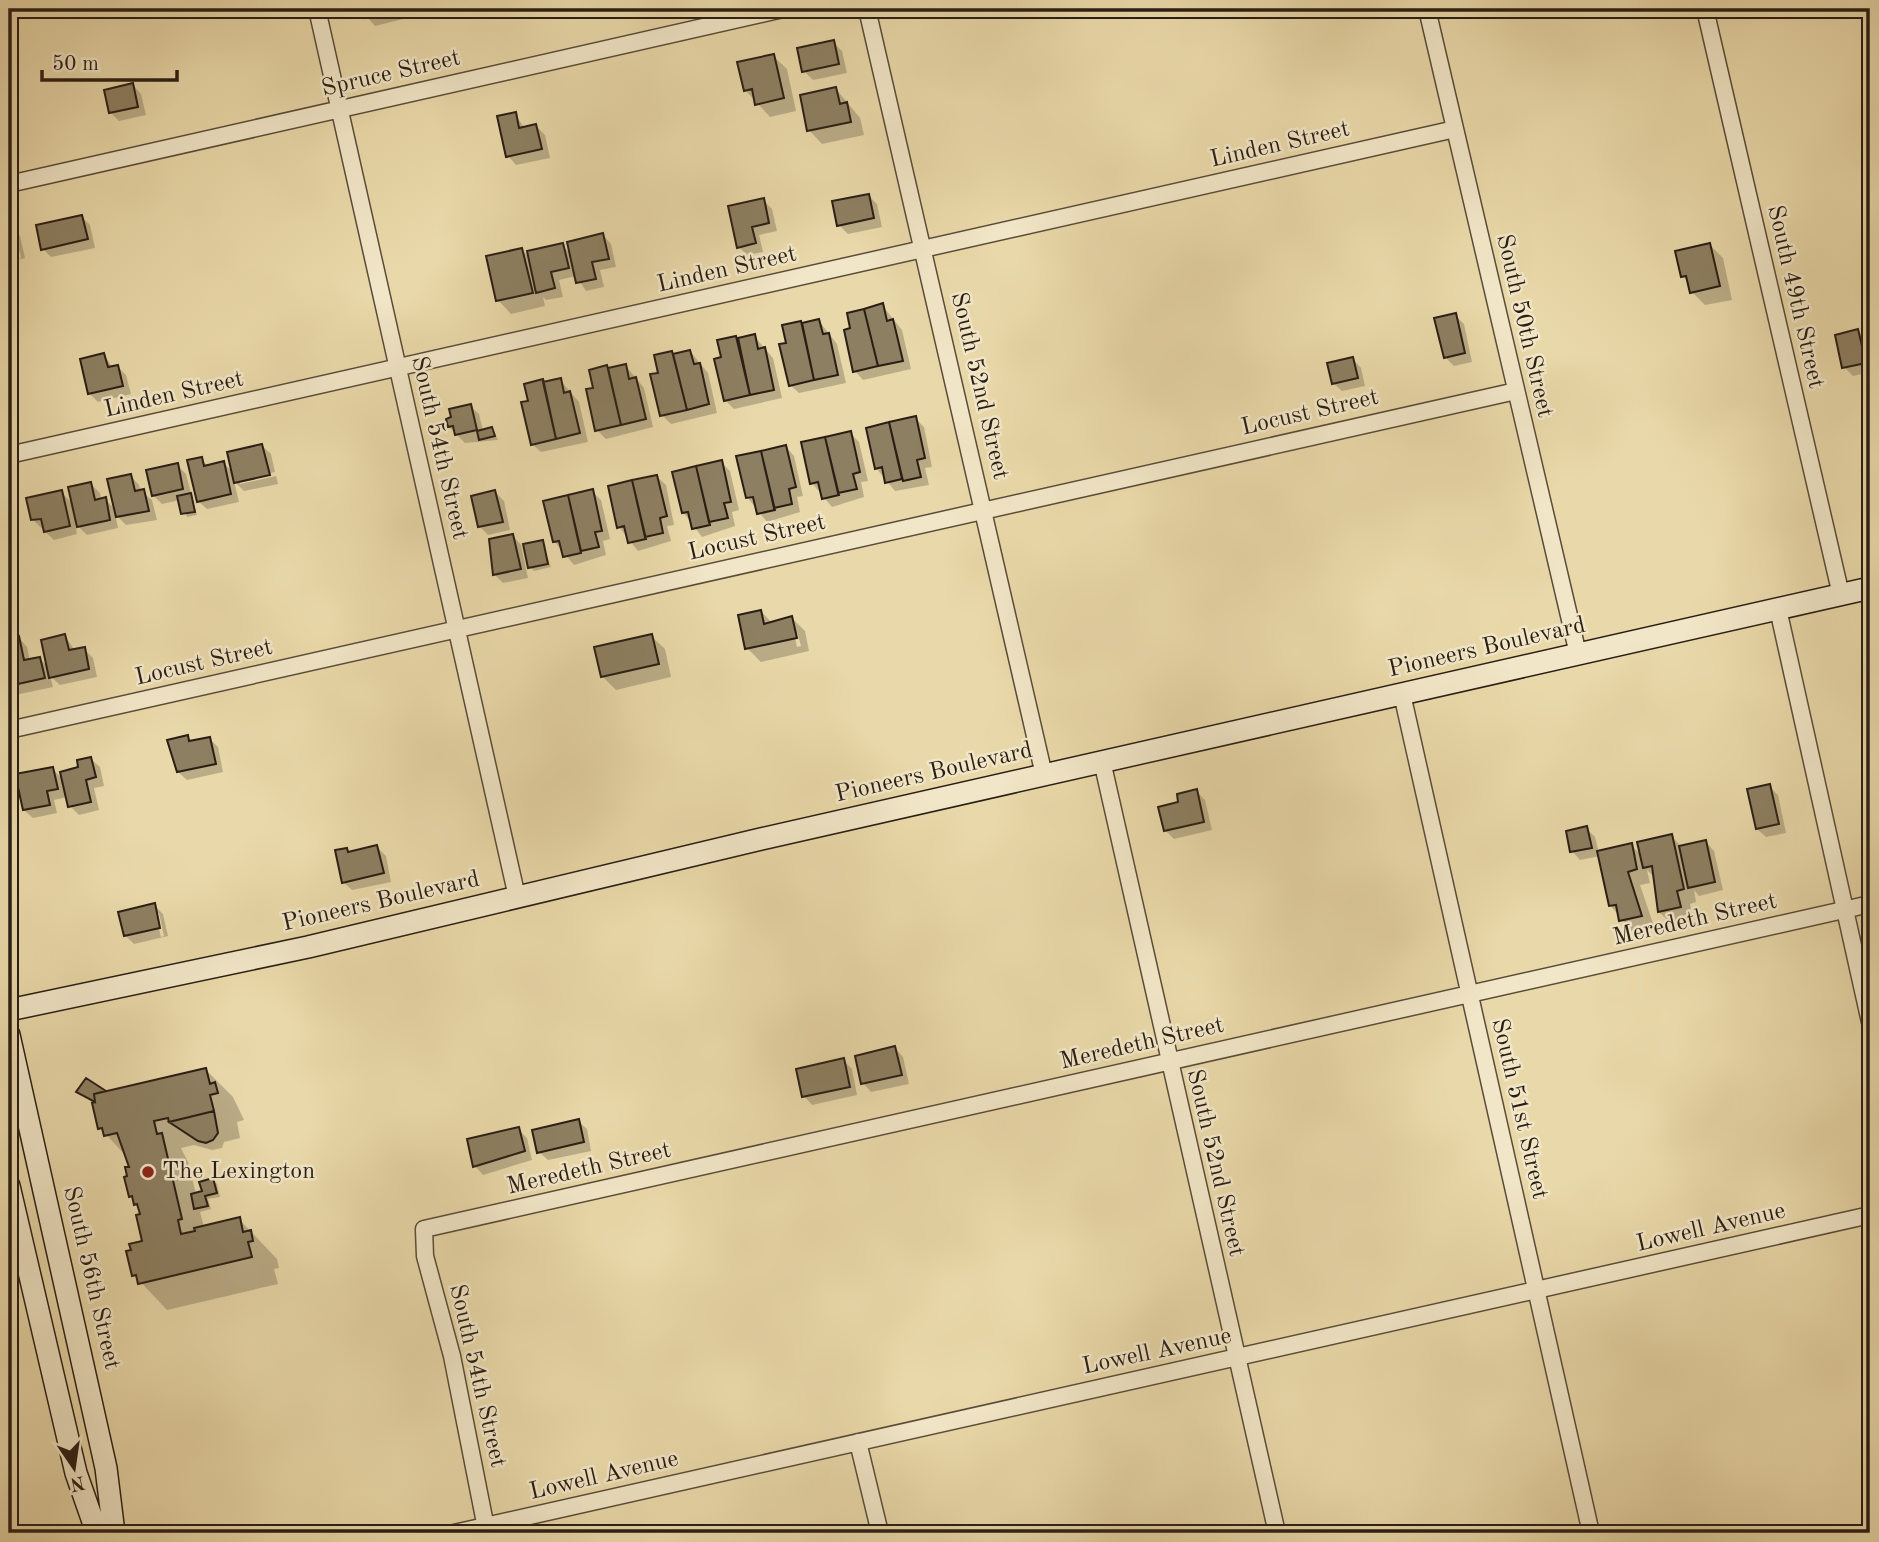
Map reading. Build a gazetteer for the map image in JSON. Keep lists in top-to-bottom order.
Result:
{
  "streets": {
    "main road": ["Pioneers Boulevard", "South 56th Street"],
    "street": [
      "Spruce Street",
      "Linden Street",
      "South 49th Street",
      "South 50th Street",
      "South 52nd Street",
      "Locust Street",
      "South 54th Street",
      "Meredeth Street",
      "South 51st Street",
      "Lowell Avenue"
    ]
  },
  "crossings": [
    ["Spruce Street", "South 54th Street"],
    ["Linden Street", "South 50th Street"],
    ["Linden Street", "South 52nd Street"],
    ["Linden Street", "South 54th Street"],
    ["South 49th Street", "Pioneers Boulevard"],
    ["South 50th Street", "Locust Street"],
    ["South 50th Street", "Pioneers Boulevard"],
    ["South 52nd Street", "Locust Street"],
    ["South 52nd Street", "Pioneers Boulevard"],
    ["South 52nd Street", "Meredeth Street"],
    ["South 52nd Street", "Lowell Avenue"],
    ["Locust Street", "South 54th Street"],
    ["South 54th Street", "Pioneers Boulevard"],
    ["South 54th Street", "Meredeth Street"],
    ["South 54th Street", "Lowell Avenue"],
    ["Pioneers Boulevard", "South 51st Street"],
    ["Meredeth Street", "South 51st Street"],
    ["South 51st Street", "Lowell Avenue"]
  ],
  "places": ["The Lexington"],
  "scale_bar": "50 m",
  "north": "bottom"
}
